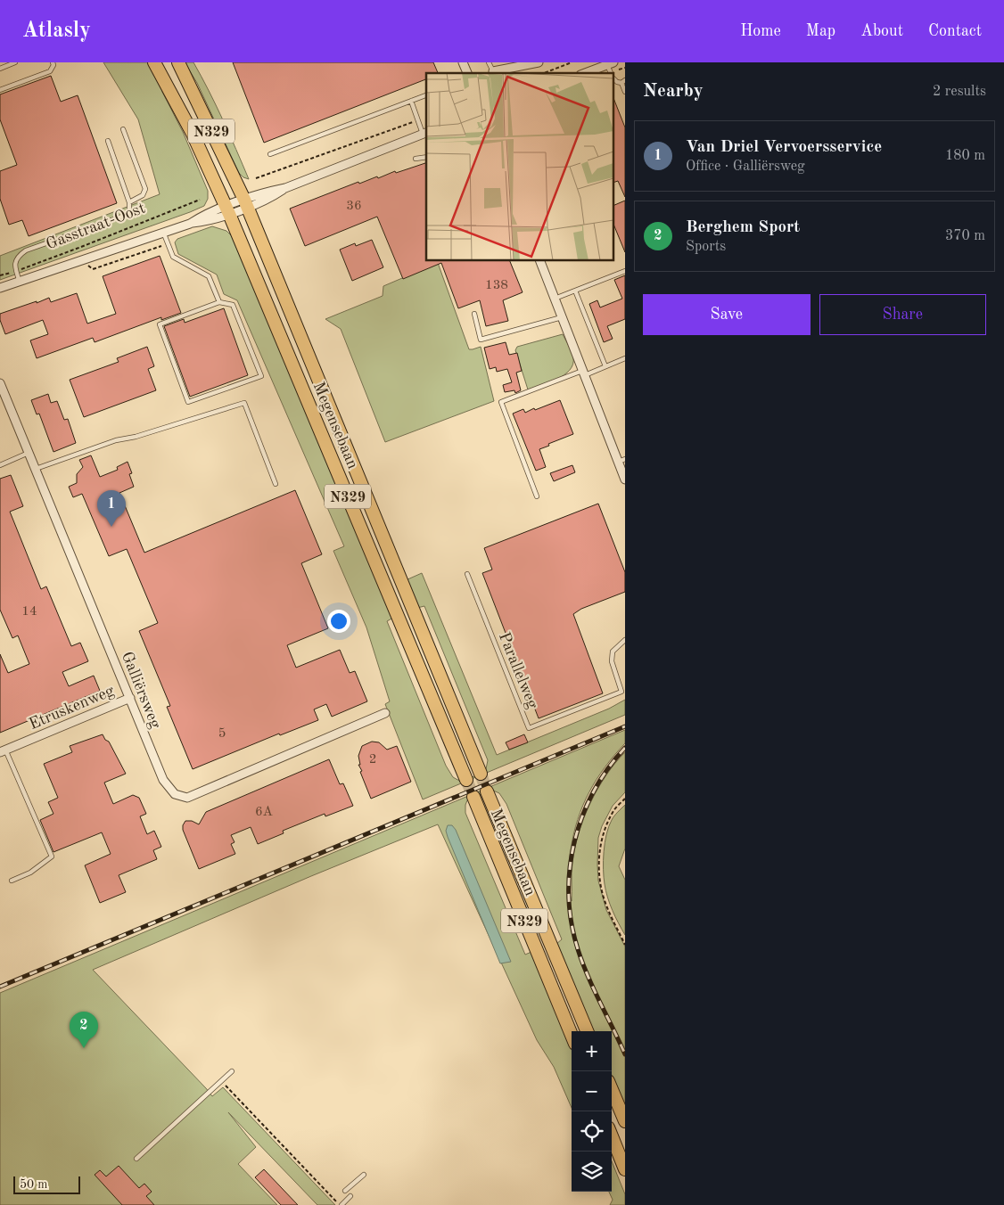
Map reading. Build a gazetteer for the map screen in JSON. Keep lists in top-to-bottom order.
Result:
{
  "streets": {
    "main road": ["N329", "Megensebaan"],
    "street": ["Gasstraat-Oost", "Galliërsweg", "Etruskenweg"],
    "lane": ["Parallelweg"]
  },
  "crossings": [
    ["N329", "Gasstraat-Oost"],
    ["N329", "Megensebaan"],
    ["Gasstraat-Oost", "Megensebaan"],
    ["Galliërsweg", "Etruskenweg"]
  ],
  "house_numbers": [
    "36",
    "138",
    "14",
    "5",
    "2",
    "6A"
  ],
  "scale_bar": "50 m",
  "page": {
    "header": "Atlasly",
    "nav": [
      "Home",
      "Map",
      "About",
      "Contact"
    ],
    "heading": ["Nearby", "2 results"],
    "list": [
      {
        "mark": "1",
        "name": "Van Driel Vervoersservice",
        "note": "Office · Galliërsweg",
        "value": "180 m"
      },
      {
        "mark": "2",
        "name": "Berghem Sport",
        "note": "Sports",
        "value": "370 m"
      }
    ],
    "buttons": ["Save", "Share"],
    "pins": ["1", "2"],
    "map_buttons": ["+", "−"],
    "scale": "50 m"
  }
}
